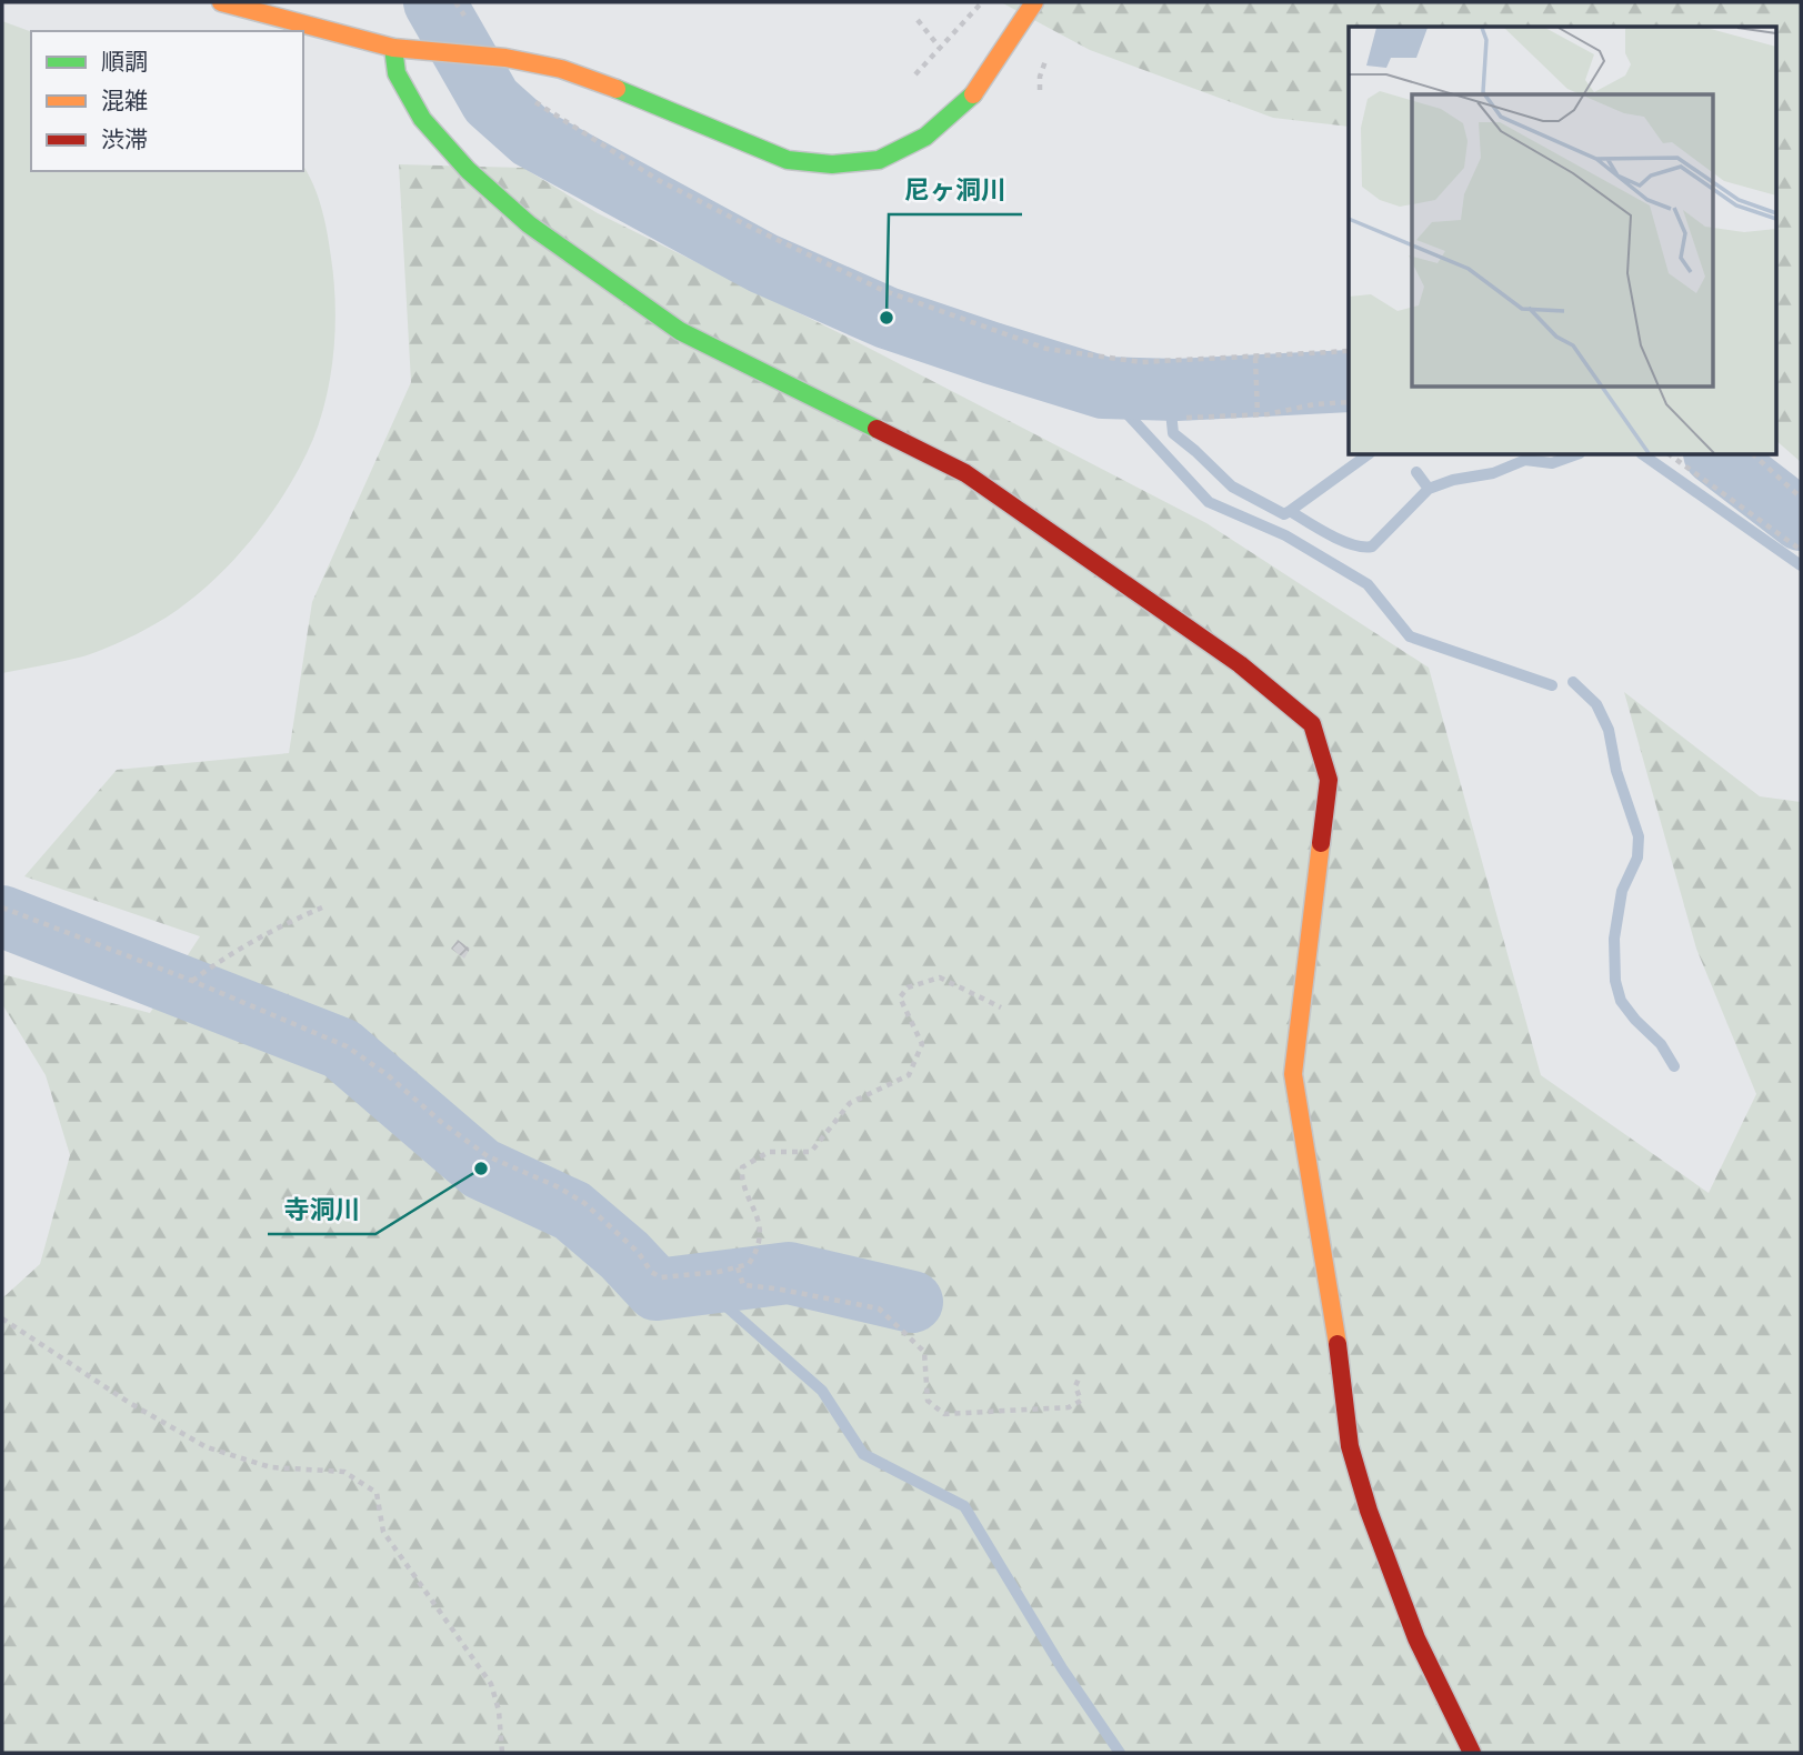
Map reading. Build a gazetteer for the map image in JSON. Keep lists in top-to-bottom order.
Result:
{
  "places": ["尼ヶ洞川", "寺洞川"],
  "legend": ["順調", "混雑", "渋滞"]
}
